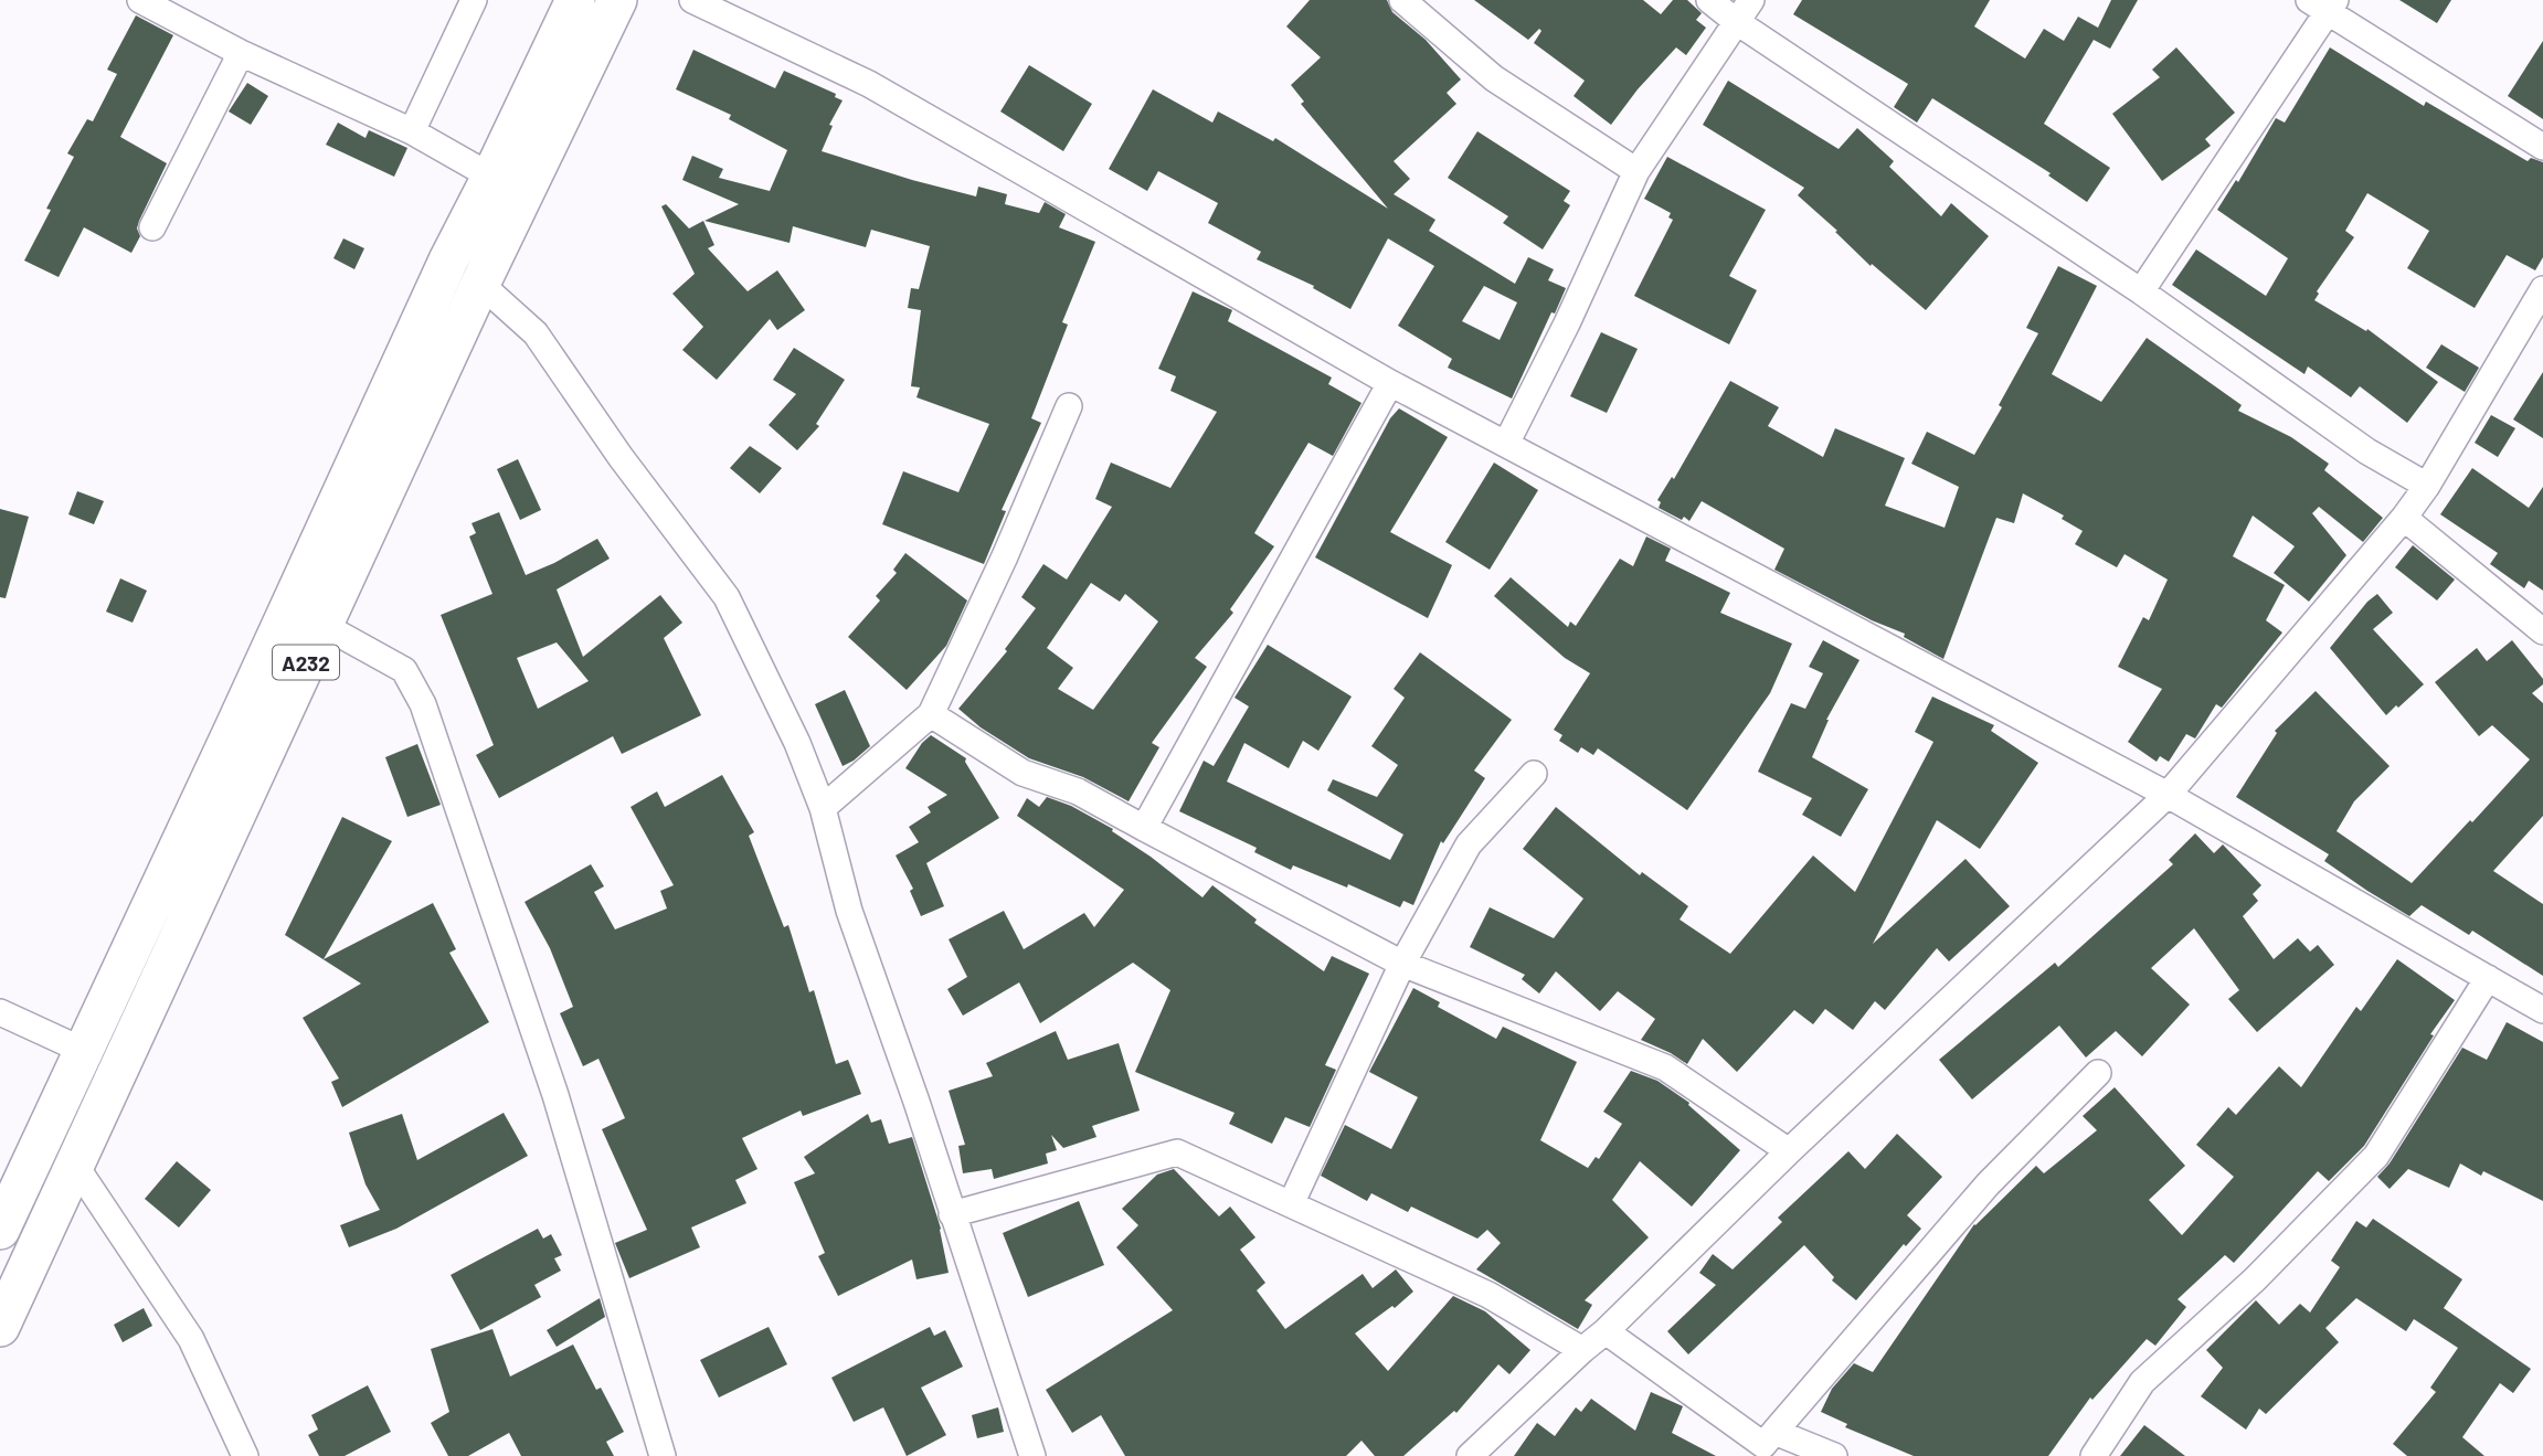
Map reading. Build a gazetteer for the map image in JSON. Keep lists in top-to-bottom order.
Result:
{
  "streets": {
    "highway": ["A232"]
  }
}
